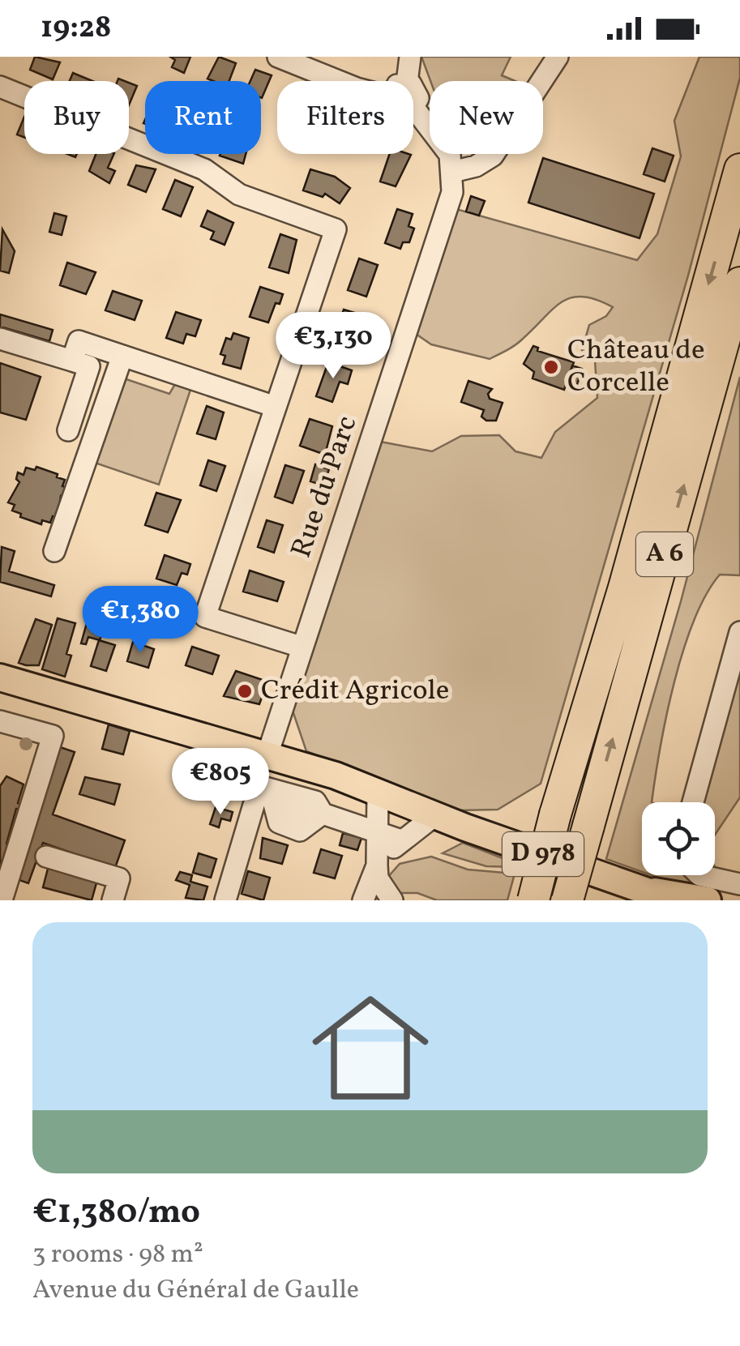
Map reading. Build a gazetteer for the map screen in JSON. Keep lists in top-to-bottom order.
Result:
{
  "streets": {
    "highway": ["A 6"],
    "main road": ["D 978"],
    "street": ["Rue du Parc"]
  },
  "crossings": [
    ["Rue du Parc", "D 978"]
  ],
  "places": ["Château de Corcelle", "Crédit Agricole"],
  "page": {
    "status": "19:28",
    "chip": [
      "Buy",
      "Rent",
      "Filters",
      "New"
    ],
    "price": ["€3,130", "€1,380", "€805"],
    "list": [
      {
        "name": "€1,380/mo",
        "note": "3 rooms · 98 m² · Avenue du Général de Gaulle"
      }
    ]
  }
}
